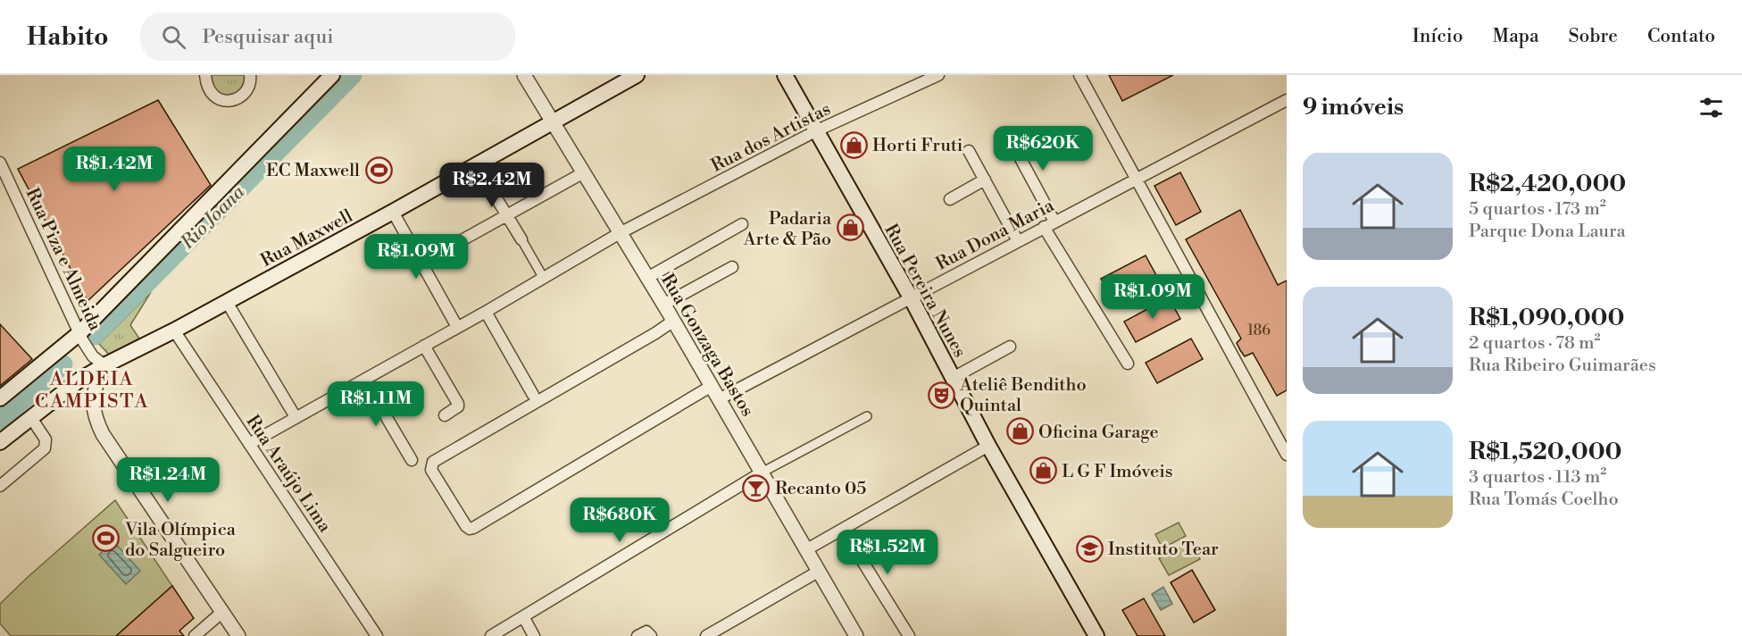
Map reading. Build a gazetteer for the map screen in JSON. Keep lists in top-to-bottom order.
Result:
{
  "streets": {
    "main road": ["Rua Maxwell", "Rua Pereira Nunes"],
    "street": [
      "Rua dos Artistas",
      "Rua Dona Maria",
      "Rua Piza e Almeida",
      "Rua Gonzaga Bastos",
      "Rua Araújo Lima"
    ]
  },
  "crossings": [
    ["Rua dos Artistas", "Rua Pereira Nunes"],
    ["Rua dos Artistas", "Rua Gonzaga Bastos"],
    ["Rua dos Artistas", "Rua Araújo Lima"],
    ["Rua Dona Maria", "Rua Pereira Nunes"],
    ["Rua Dona Maria", "Rua Gonzaga Bastos"],
    ["Rua Maxwell", "Rua Piza e Almeida"],
    ["Rua Maxwell", "Rua Gonzaga Bastos"],
    ["Rua Maxwell", "Rua Araújo Lima"]
  ],
  "districts": ["ALDEIA CAMPISTA"],
  "water": ["Rio Joana"],
  "places": {
    "shop": [
      "Horti Fruti",
      "Padaria Arte & Pão",
      "Oficina Garage",
      "L G F Imóveis"
    ],
    "sports": ["EC Maxwell", "Vila Olímpica do Salgueiro"],
    "theatre": ["Ateliê Benditho Quintal"],
    "bar": ["Recanto 05"],
    "school or university": ["Instituto Tear"]
  },
  "house_numbers": ["186"],
  "page": {
    "header": "Habito",
    "search": "Pesquisar aqui",
    "nav": [
      "Início",
      "Mapa",
      "Sobre",
      "Contato"
    ],
    "heading": "9 imóveis",
    "price": [
      "R$620K",
      "R$1.42M",
      "R$2.42M",
      "R$1.09M",
      "R$1.09M",
      "R$1.11M",
      "R$1.24M",
      "R$680K",
      "R$1.52M"
    ],
    "list": [
      {
        "name": "R$2,420,000",
        "note": "5 quartos · 173 m² · Parque Dona Laura"
      },
      {
        "name": "R$1,090,000",
        "note": "2 quartos · 78 m² · Rua Ribeiro Guimarães"
      },
      {
        "name": "R$1,520,000",
        "note": "3 quartos · 113 m² · Rua Tomás Coelho"
      }
    ]
  }
}
